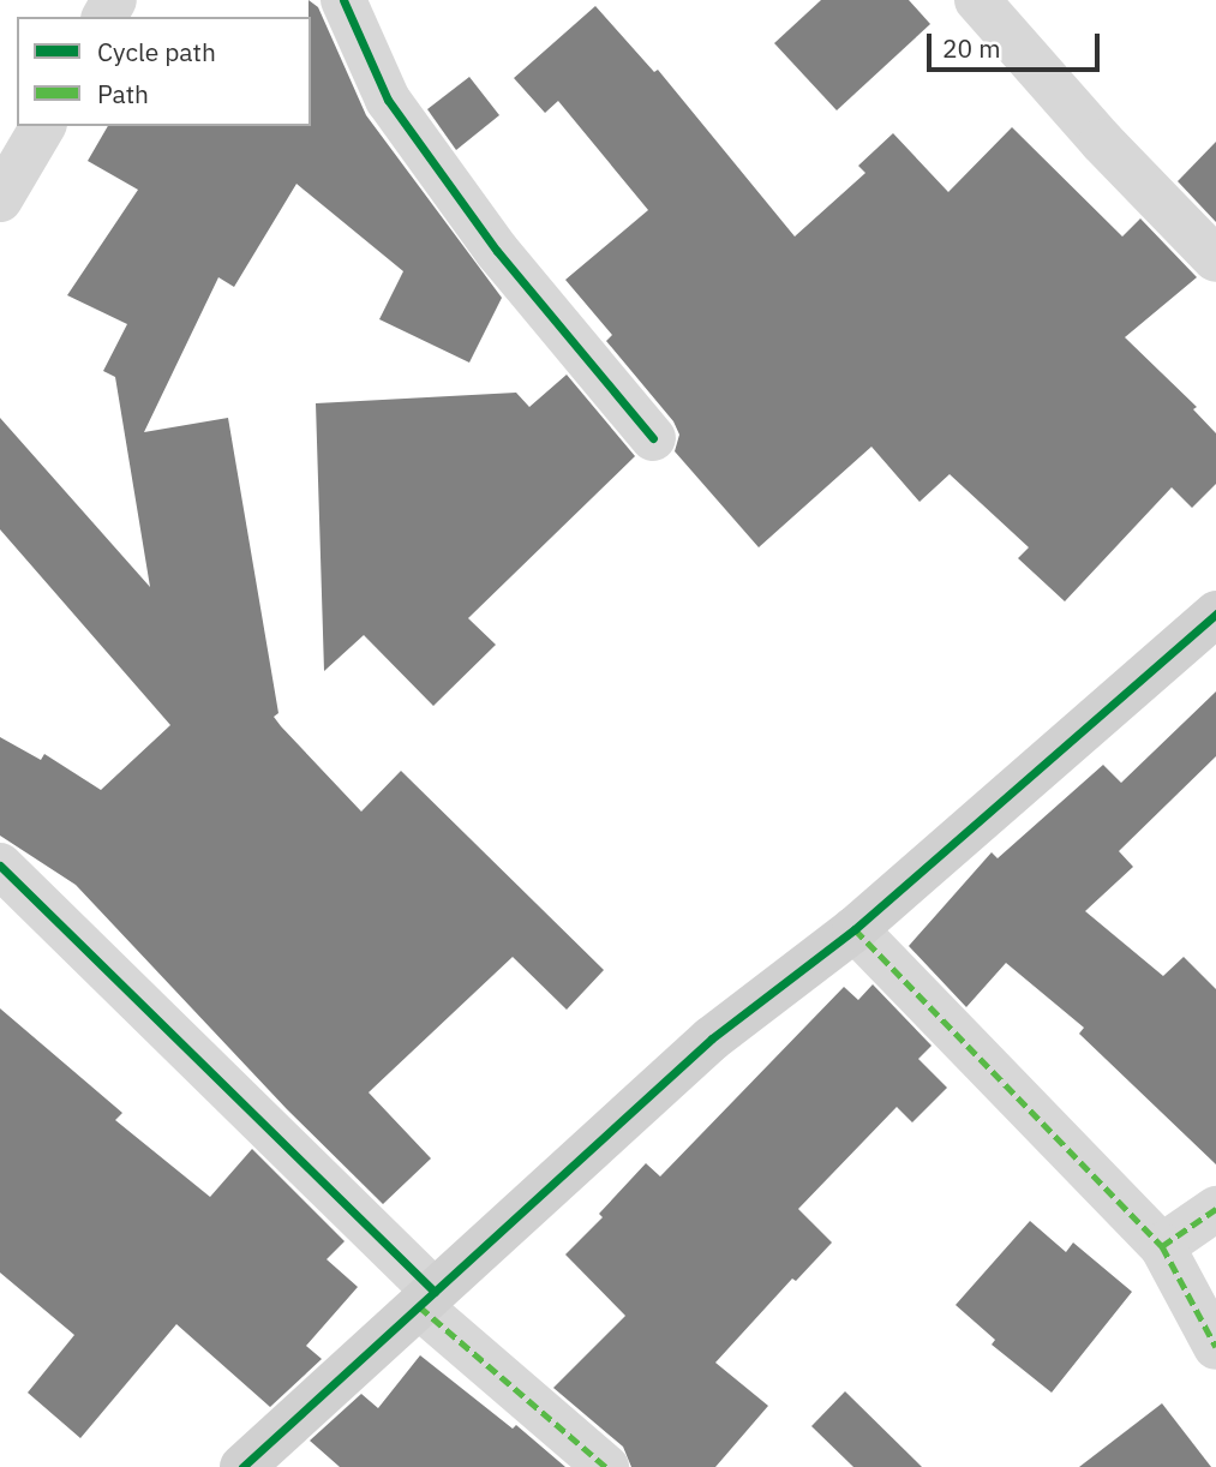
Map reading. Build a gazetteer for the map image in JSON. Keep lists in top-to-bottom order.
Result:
{
  "legend": ["Cycle path", "Path"],
  "scale_bar": "20 m"
}
